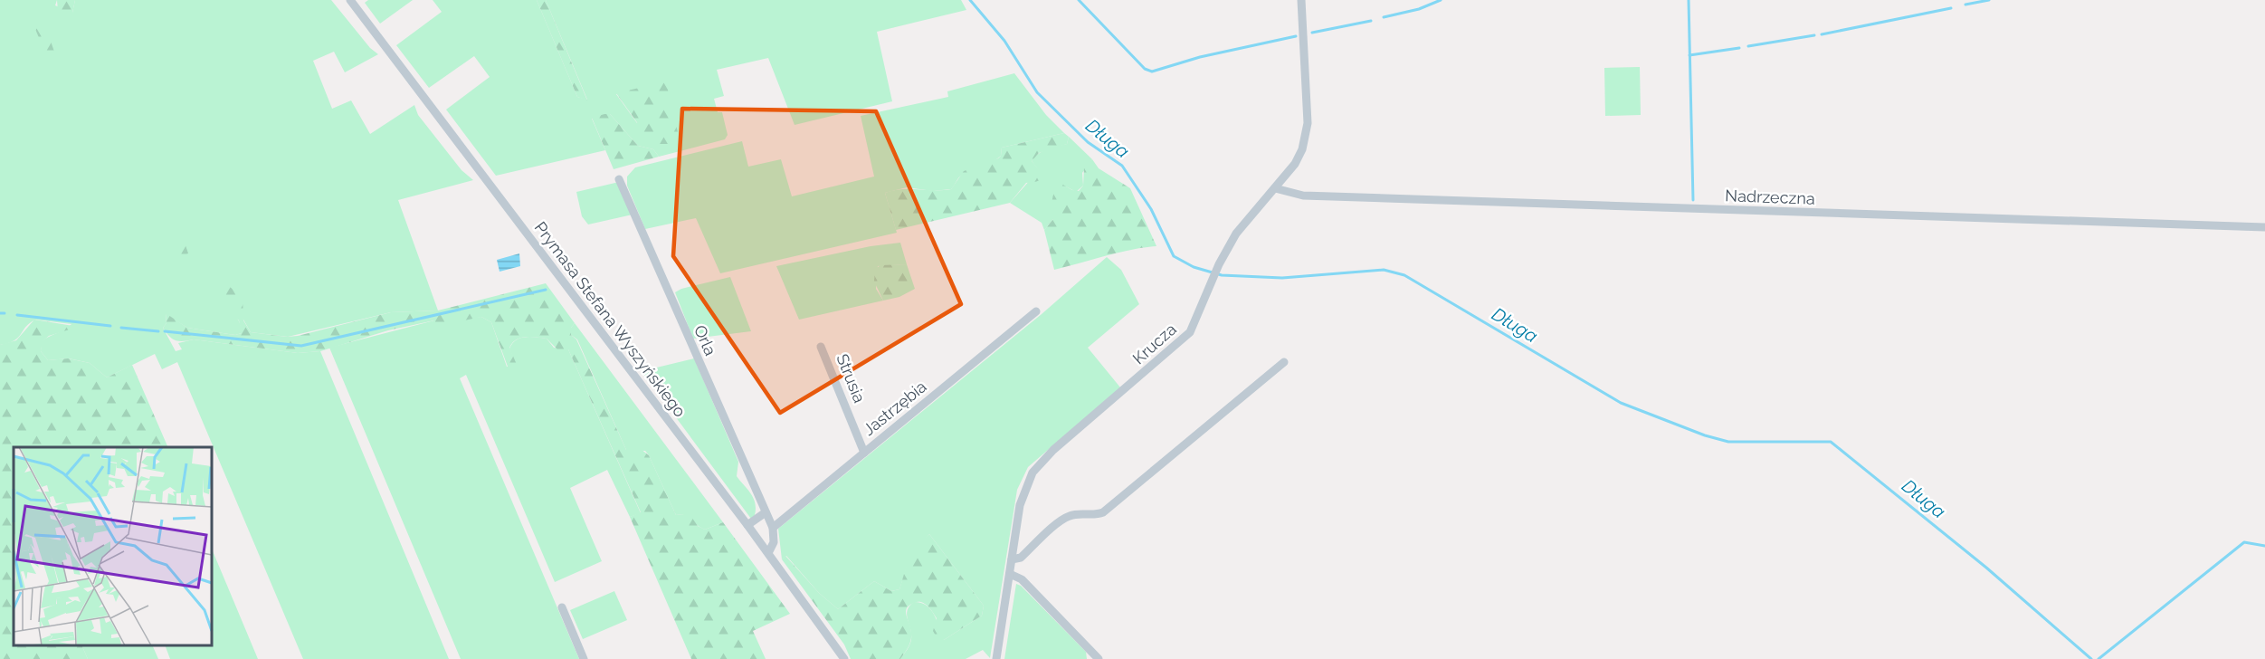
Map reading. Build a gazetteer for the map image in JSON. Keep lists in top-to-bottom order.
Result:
{
  "streets": {
    "street": [
      "Nadrzeczna",
      "Prymasa Stefana Wyszyńskiego",
      "Orla",
      "Krucza",
      "Strusia",
      "Jastrzębia"
    ]
  },
  "crossings": [
    ["Nadrzeczna", "Krucza"],
    ["Orla", "Jastrzębia"],
    ["Strusia", "Jastrzębia"]
  ],
  "water": ["Długa"]
}
